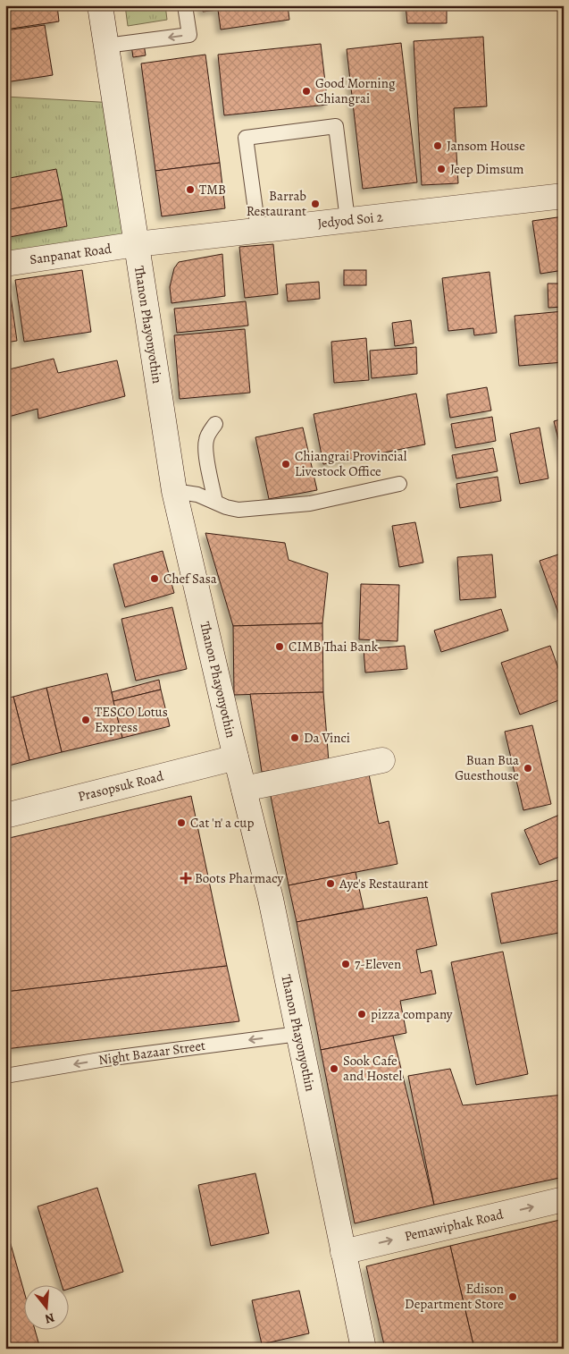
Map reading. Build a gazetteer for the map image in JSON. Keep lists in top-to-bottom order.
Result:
{
  "streets": {
    "main road": [
      "Jedyod Soi 2",
      "Sanpanat Road",
      "Thanon Phayonyothin",
      "Prasopsuk Road",
      "Pemawiphak Road"
    ],
    "lane": ["Night Bazaar Street"]
  },
  "crossings": [
    ["Jedyod Soi 2", "Sanpanat Road"],
    ["Jedyod Soi 2", "Thanon Phayonyothin"],
    ["Sanpanat Road", "Thanon Phayonyothin"],
    ["Thanon Phayonyothin", "Prasopsuk Road"],
    ["Thanon Phayonyothin", "Night Bazaar Street"],
    ["Thanon Phayonyothin", "Pemawiphak Road"]
  ],
  "one_way": ["Night Bazaar Street", "Pemawiphak Road"],
  "places": {
    "other": [
      "Good Morning Chiangrai",
      "Jansom House",
      "Jeep Dimsum",
      "TMB",
      "Barrab Restaurant",
      "Chiangrai Provincial Livestock Office",
      "Chef Sasa",
      "CIMB Thai Bank",
      "TESCO Lotus Express",
      "Da Vinci",
      "Buan Bua Guesthouse",
      "Cat 'n' a cup",
      "Aye's Restaurant",
      "7-Eleven",
      "pizza company",
      "Sook Cafe and Hostel",
      "Edison Department Store"
    ],
    "health": ["Boots Pharmacy"]
  },
  "north": "bottom"
}
